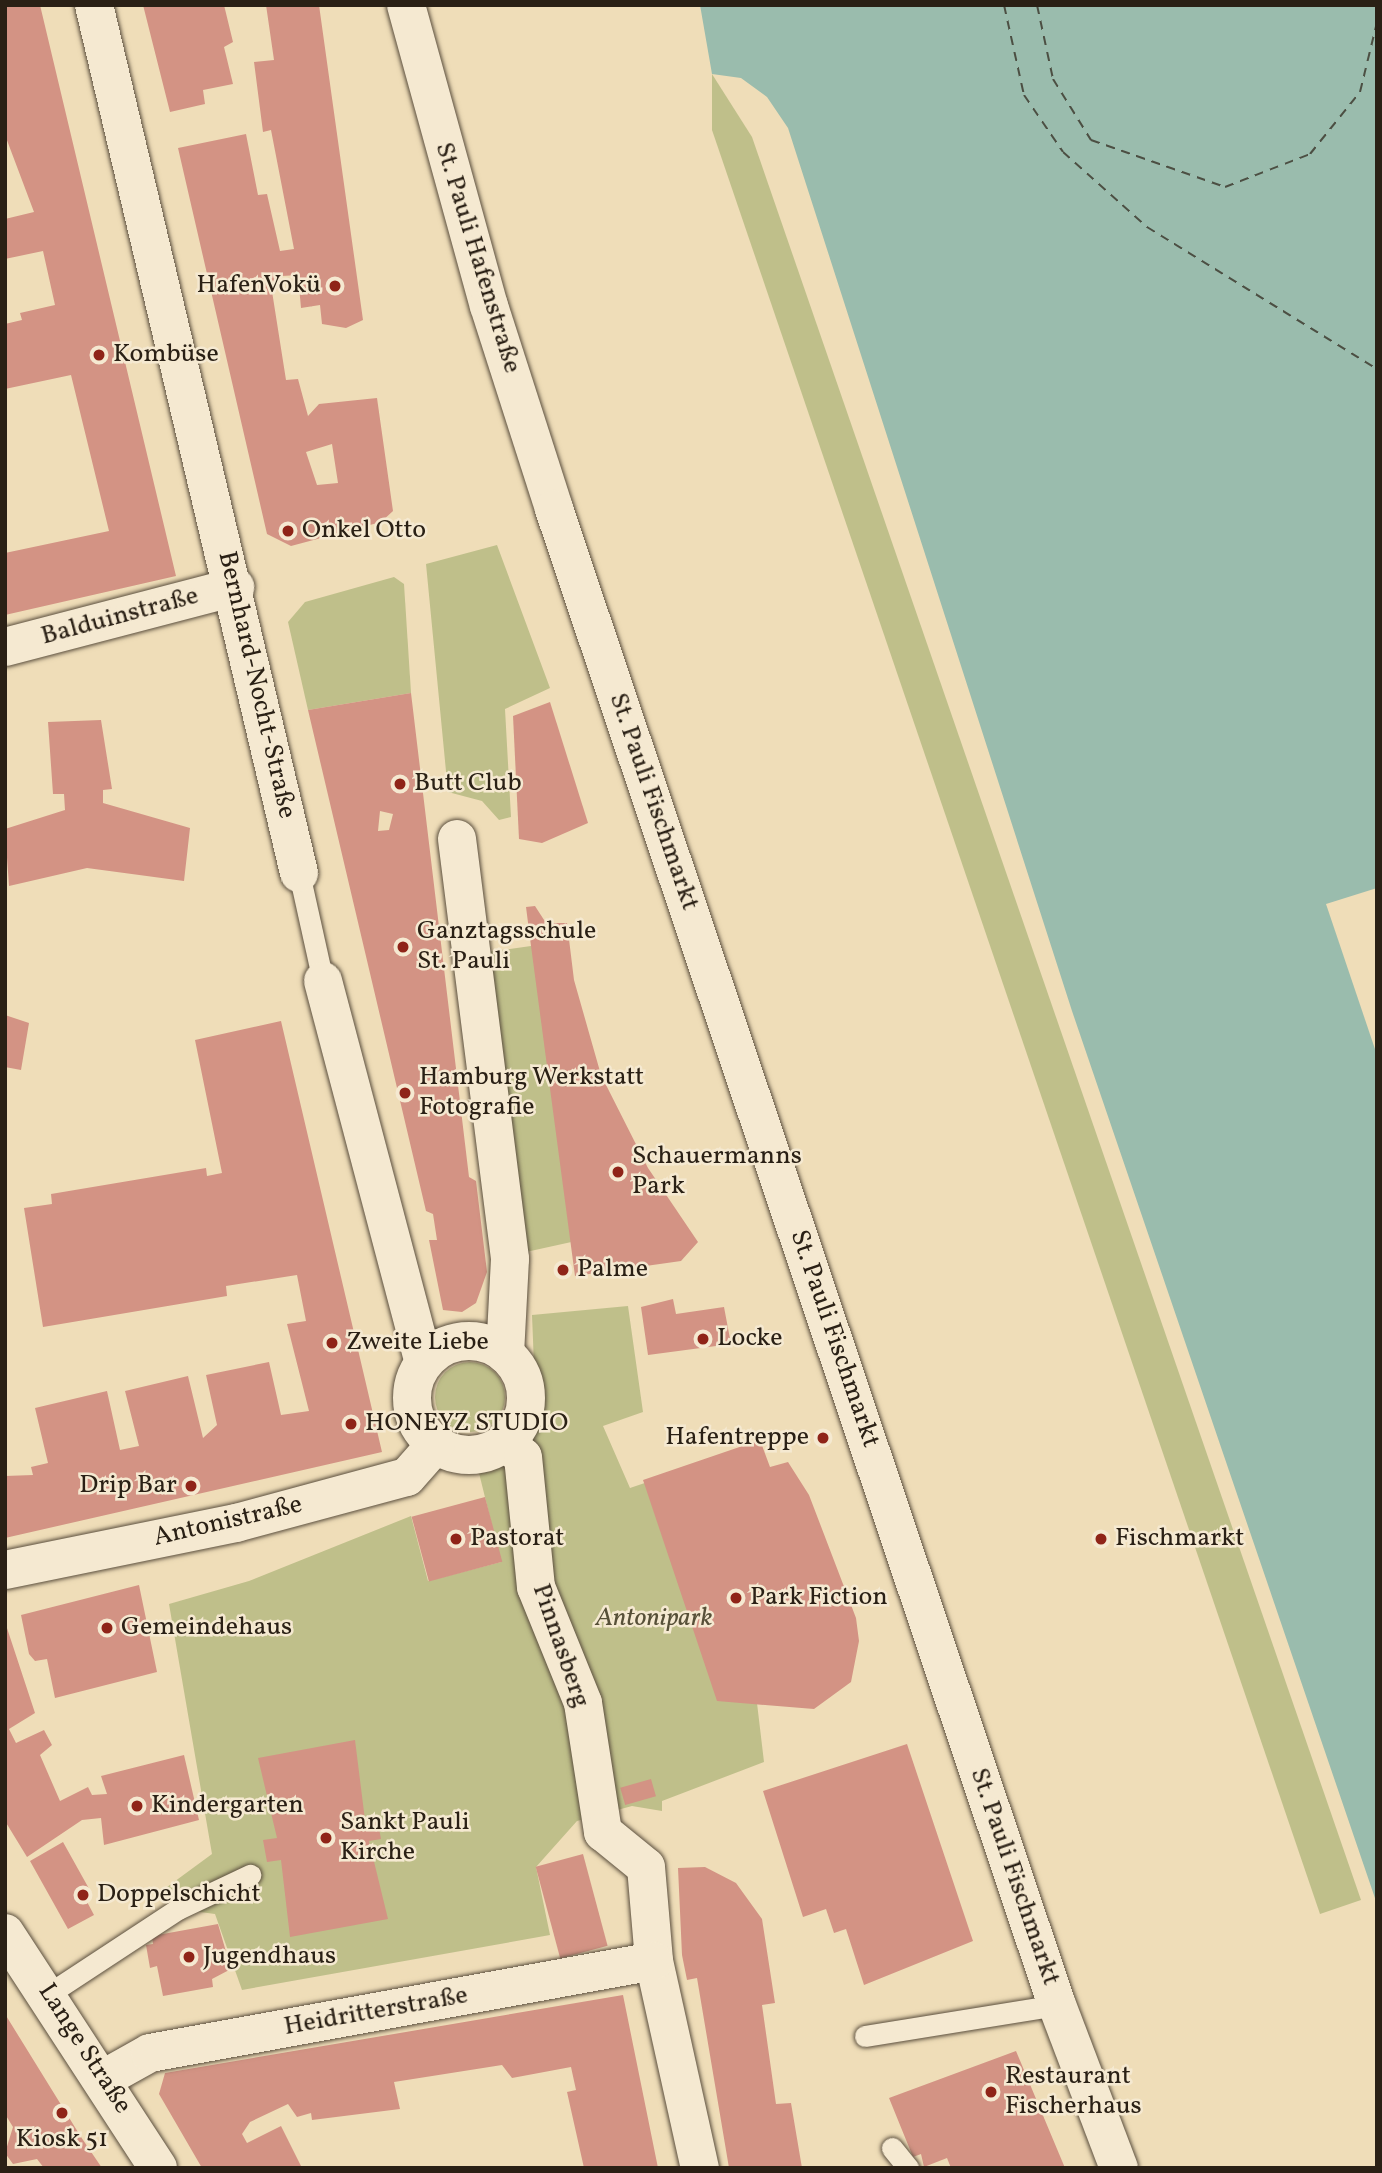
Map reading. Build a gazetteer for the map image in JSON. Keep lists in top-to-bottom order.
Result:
{
  "streets": {
    "street": [
      "St. Pauli Hafenstraße",
      "Balduinstraße",
      "Bernhard-Nocht-Straße",
      "St. Pauli Fischmarkt",
      "Antonistraße",
      "Pinnasberg",
      "Heidritterstraße",
      "Lange Straße"
    ]
  },
  "crossings": [
    ["St. Pauli Hafenstraße", "St. Pauli Fischmarkt"],
    ["Balduinstraße", "Bernhard-Nocht-Straße"],
    ["Bernhard-Nocht-Straße", "Antonistraße"],
    ["Bernhard-Nocht-Straße", "Pinnasberg"],
    ["Antonistraße", "Pinnasberg"],
    ["Pinnasberg", "Heidritterstraße"],
    ["Heidritterstraße", "Lange Straße"]
  ],
  "parks": ["Antonipark"],
  "places": [
    "HafenVokü",
    "Kombüse",
    "Onkel Otto",
    "Butt Club",
    "Ganztagsschule St. Pauli",
    "Hamburg Werkstatt Fotografie",
    "Schauermanns Park",
    "Palme",
    "Locke",
    "Zweite Liebe",
    "HONEYZ STUDIO",
    "Hafentreppe",
    "Drip Bar",
    "Pastorat",
    "Fischmarkt",
    "Park Fiction",
    "Gemeindehaus",
    "Kindergarten",
    "Sankt Pauli Kirche",
    "Doppelschicht",
    "Jugendhaus",
    "Restaurant Fischerhaus",
    "Kiosk 51"
  ]
}
